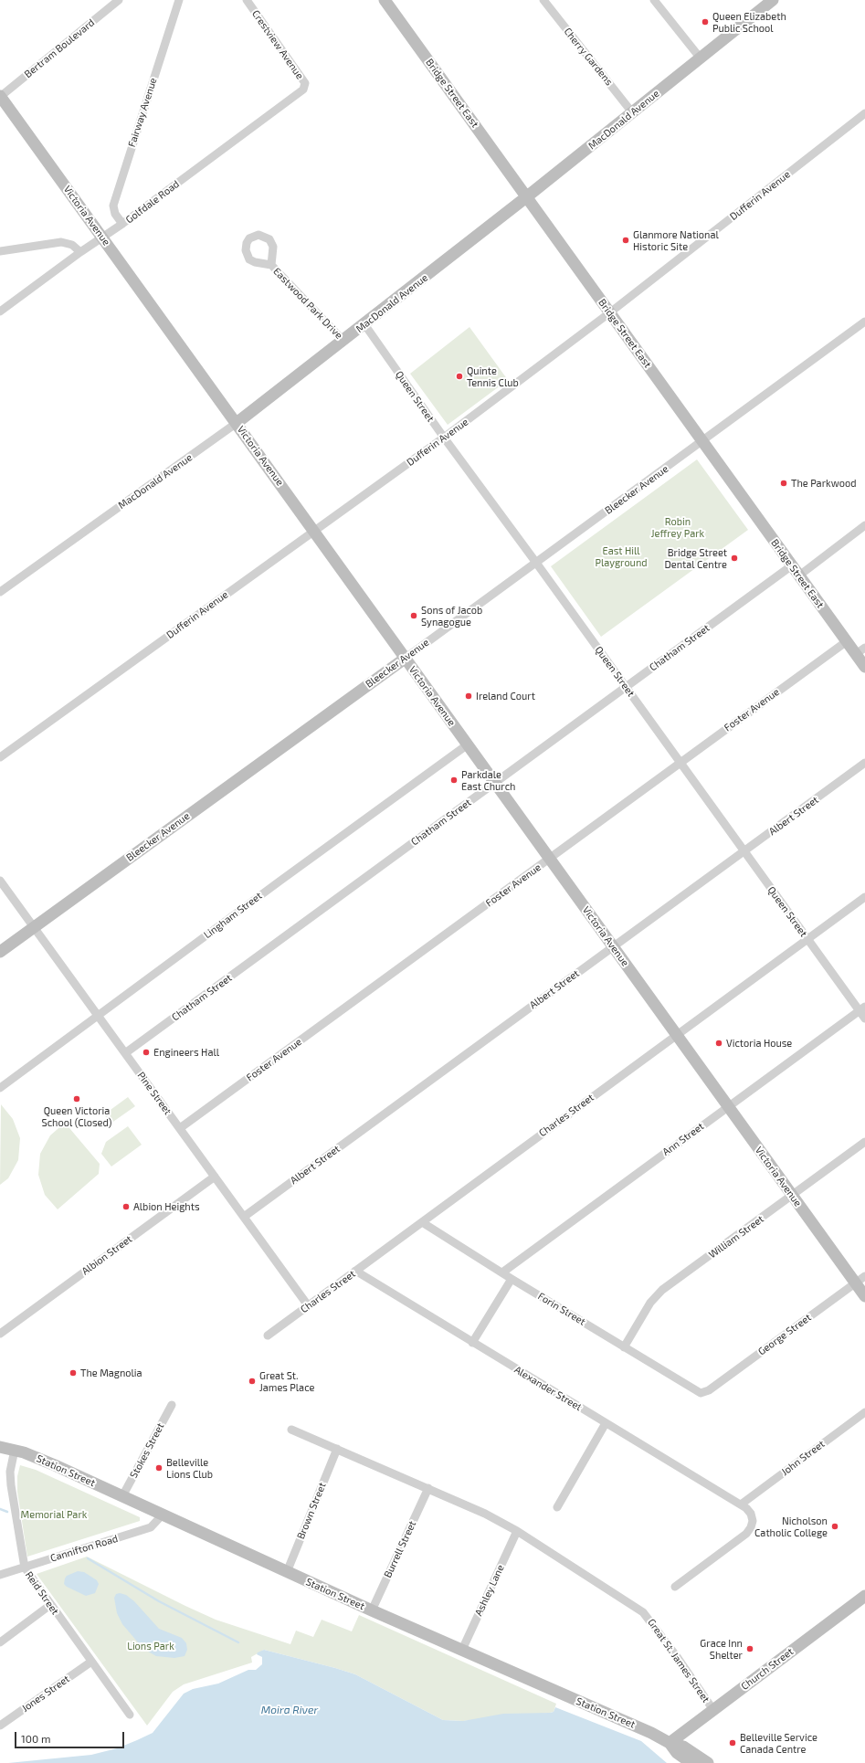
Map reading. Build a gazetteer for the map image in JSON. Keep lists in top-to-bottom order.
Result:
{
  "streets": {
    "street": [
      "Crestview Avenue",
      "Bertram Boulevard",
      "Cherry Gardens",
      "Bridge Street East",
      "Fairway Avenue",
      "MacDonald Avenue",
      "Dufferin Avenue",
      "Golfdale Road",
      "Victoria Avenue",
      "Eastwood Park Drive",
      "Queen Street",
      "Bleecker Avenue",
      "Chatham Street",
      "Foster Avenue",
      "Albert Street",
      "Lingham Street",
      "Pine Street",
      "Charles Street",
      "Ann Street",
      "William Street",
      "Albion Street",
      "Forin Street",
      "George Street",
      "Alexander Street",
      "Stokes Street",
      "John Street",
      "Station Street",
      "Brown Street",
      "Cannifton Road",
      "Burrell Street",
      "Ashley Lane",
      "Reid Street",
      "Great St. James Street",
      "Church Street",
      "Jones Street"
    ]
  },
  "crossings": [
    ["Crestview Avenue", "Golfdale Road"],
    ["Bertram Boulevard", "Victoria Avenue"],
    ["Cherry Gardens", "MacDonald Avenue"],
    ["Bridge Street East", "MacDonald Avenue"],
    ["Bridge Street East", "Dufferin Avenue"],
    ["Bridge Street East", "Bleecker Avenue"],
    ["Bridge Street East", "Chatham Street"],
    ["Bridge Street East", "Foster Avenue"],
    ["Fairway Avenue", "Golfdale Road"],
    ["MacDonald Avenue", "Victoria Avenue"],
    ["MacDonald Avenue", "Eastwood Park Drive"],
    ["MacDonald Avenue", "Queen Street"],
    ["Dufferin Avenue", "Victoria Avenue"],
    ["Dufferin Avenue", "Queen Street"],
    ["Golfdale Road", "Victoria Avenue"],
    ["Victoria Avenue", "Bleecker Avenue"],
    ["Victoria Avenue", "Chatham Street"],
    ["Victoria Avenue", "Foster Avenue"],
    ["Victoria Avenue", "Albert Street"],
    ["Victoria Avenue", "Lingham Street"],
    ["Victoria Avenue", "Charles Street"],
    ["Victoria Avenue", "Ann Street"],
    ["Victoria Avenue", "William Street"],
    ["Victoria Avenue", "George Street"],
    ["Queen Street", "Bleecker Avenue"],
    ["Queen Street", "Chatham Street"],
    ["Queen Street", "Foster Avenue"],
    ["Queen Street", "Albert Street"],
    ["Queen Street", "Charles Street"],
    ["Queen Street", "Ann Street"],
    ["Bleecker Avenue", "Pine Street"],
    ["Chatham Street", "Pine Street"],
    ["Foster Avenue", "Pine Street"],
    ["Albert Street", "Pine Street"],
    ["Lingham Street", "Pine Street"],
    ["Pine Street", "Charles Street"],
    ["Pine Street", "Albion Street"],
    ["Charles Street", "Forin Street"],
    ["Charles Street", "Alexander Street"],
    ["Ann Street", "Forin Street"],
    ["William Street", "Forin Street"],
    ["Forin Street", "George Street"],
    ["Alexander Street", "John Street"],
    ["Stokes Street", "Station Street"],
    ["Station Street", "Brown Street"],
    ["Station Street", "Cannifton Road"],
    ["Station Street", "Burrell Street"],
    ["Station Street", "Ashley Lane"],
    ["Station Street", "Reid Street"],
    ["Station Street", "Church Street"],
    ["Brown Street", "Great St. James Street"],
    ["Cannifton Road", "Reid Street"],
    ["Burrell Street", "Great St. James Street"],
    ["Ashley Lane", "Great St. James Street"],
    ["Reid Street", "Jones Street"],
    ["Great St. James Street", "Church Street"]
  ],
  "water": ["Moira River"],
  "parks": [
    "Robin Jeffrey Park",
    "East Hill Playground",
    "Memorial Park",
    "Lions Park"
  ],
  "places": [
    "Queen Elizabeth Public School",
    "Glanmore National Historic Site",
    "Quinte Tennis Club",
    "The Parkwood",
    "Bridge Street Dental Centre",
    "Sons of Jacob Synagogue",
    "Ireland Court",
    "Parkdale East Church",
    "Victoria House",
    "Engineers Hall",
    "Queen Victoria School (Closed)",
    "Albion Heights",
    "The Magnolia",
    "Great St. James Place",
    "Belleville Lions Club",
    "Nicholson Catholic College",
    "Grace Inn Shelter",
    "Belleville Service Canada Centre"
  ],
  "scale_bar": "100 m"
}
